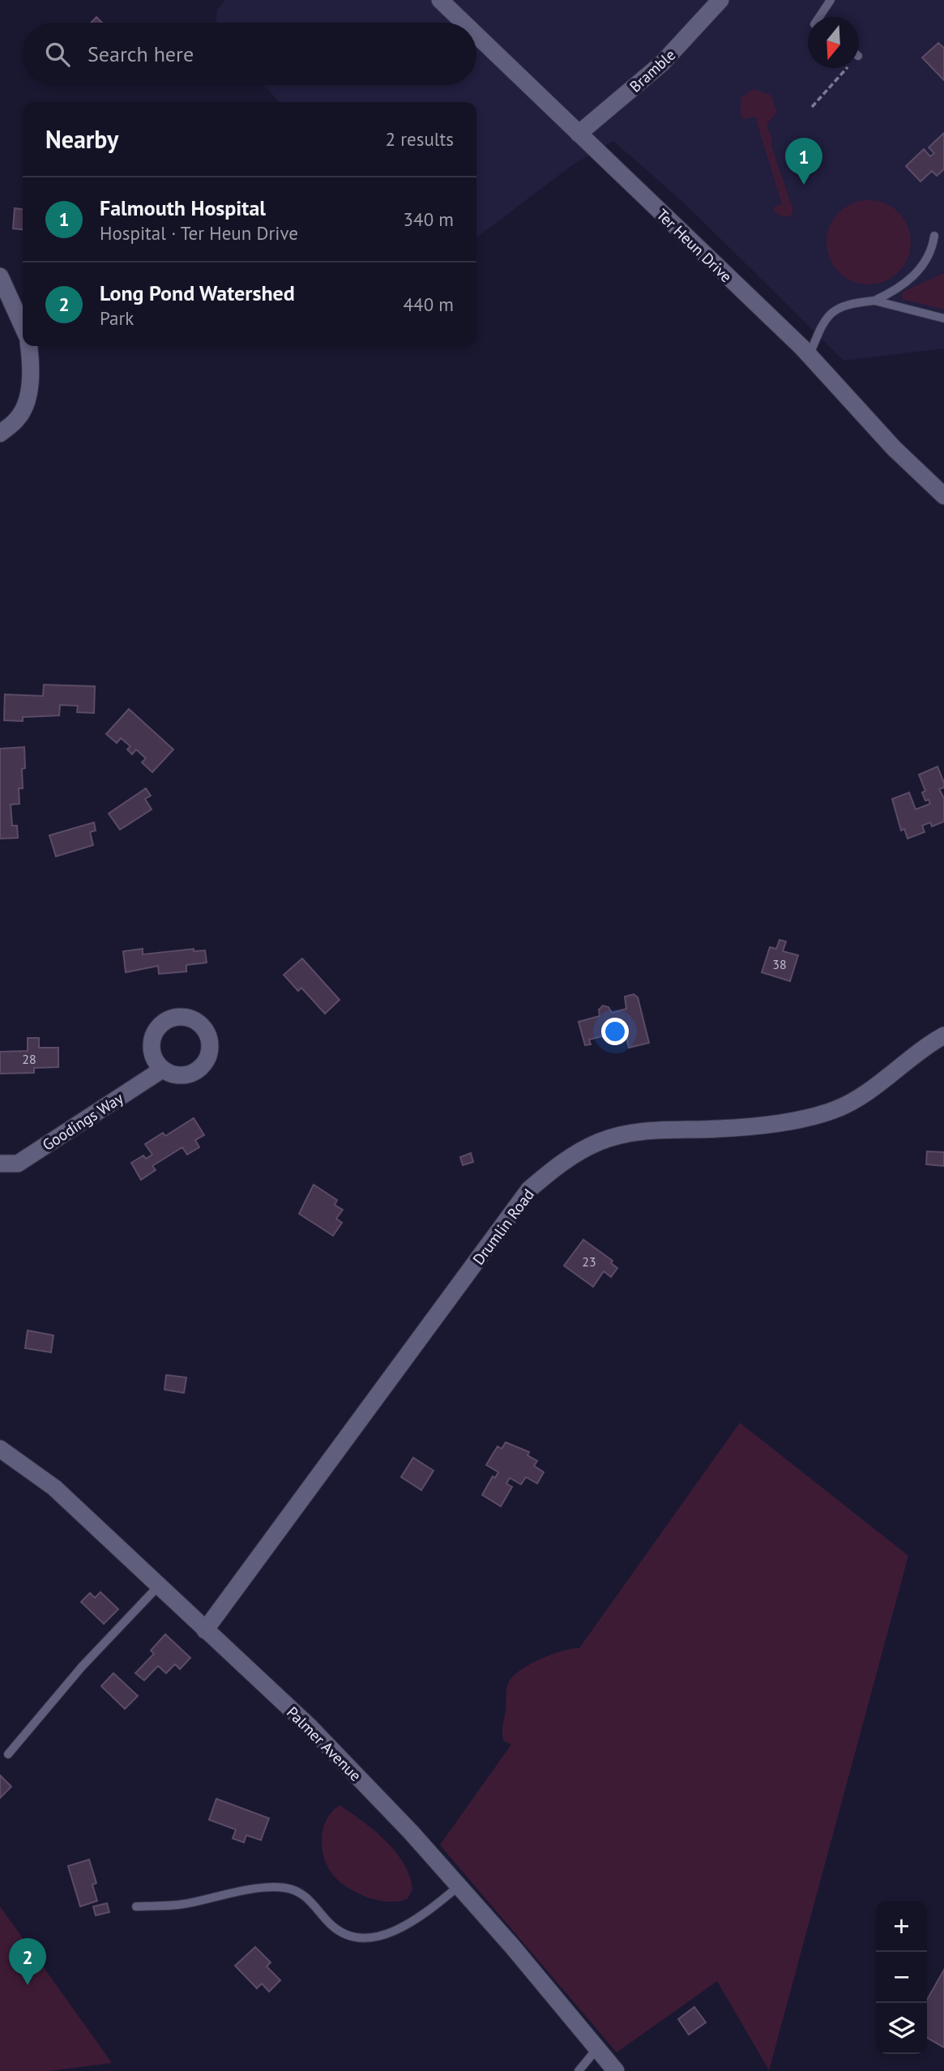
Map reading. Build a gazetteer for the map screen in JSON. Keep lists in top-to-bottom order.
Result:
{
  "streets": {
    "street": [
      "Bramble",
      "Ter Heun Drive",
      "Goodings Way",
      "Drumlin Road",
      "Palmer Avenue"
    ]
  },
  "crossings": [
    ["Bramble", "Ter Heun Drive"],
    ["Drumlin Road", "Palmer Avenue"]
  ],
  "house_numbers": ["38", "28", "23"],
  "north": "bottom",
  "page": {
    "search": "Search here",
    "heading": ["Nearby", "2 results"],
    "pins": ["1", "2"],
    "list": [
      {
        "mark": "1",
        "name": "Falmouth Hospital",
        "note": "Hospital · Ter Heun Drive",
        "value": "340 m"
      },
      {
        "mark": "2",
        "name": "Long Pond Watershed",
        "note": "Park",
        "value": "440 m"
      }
    ],
    "map_buttons": ["+", "−"]
  }
}
